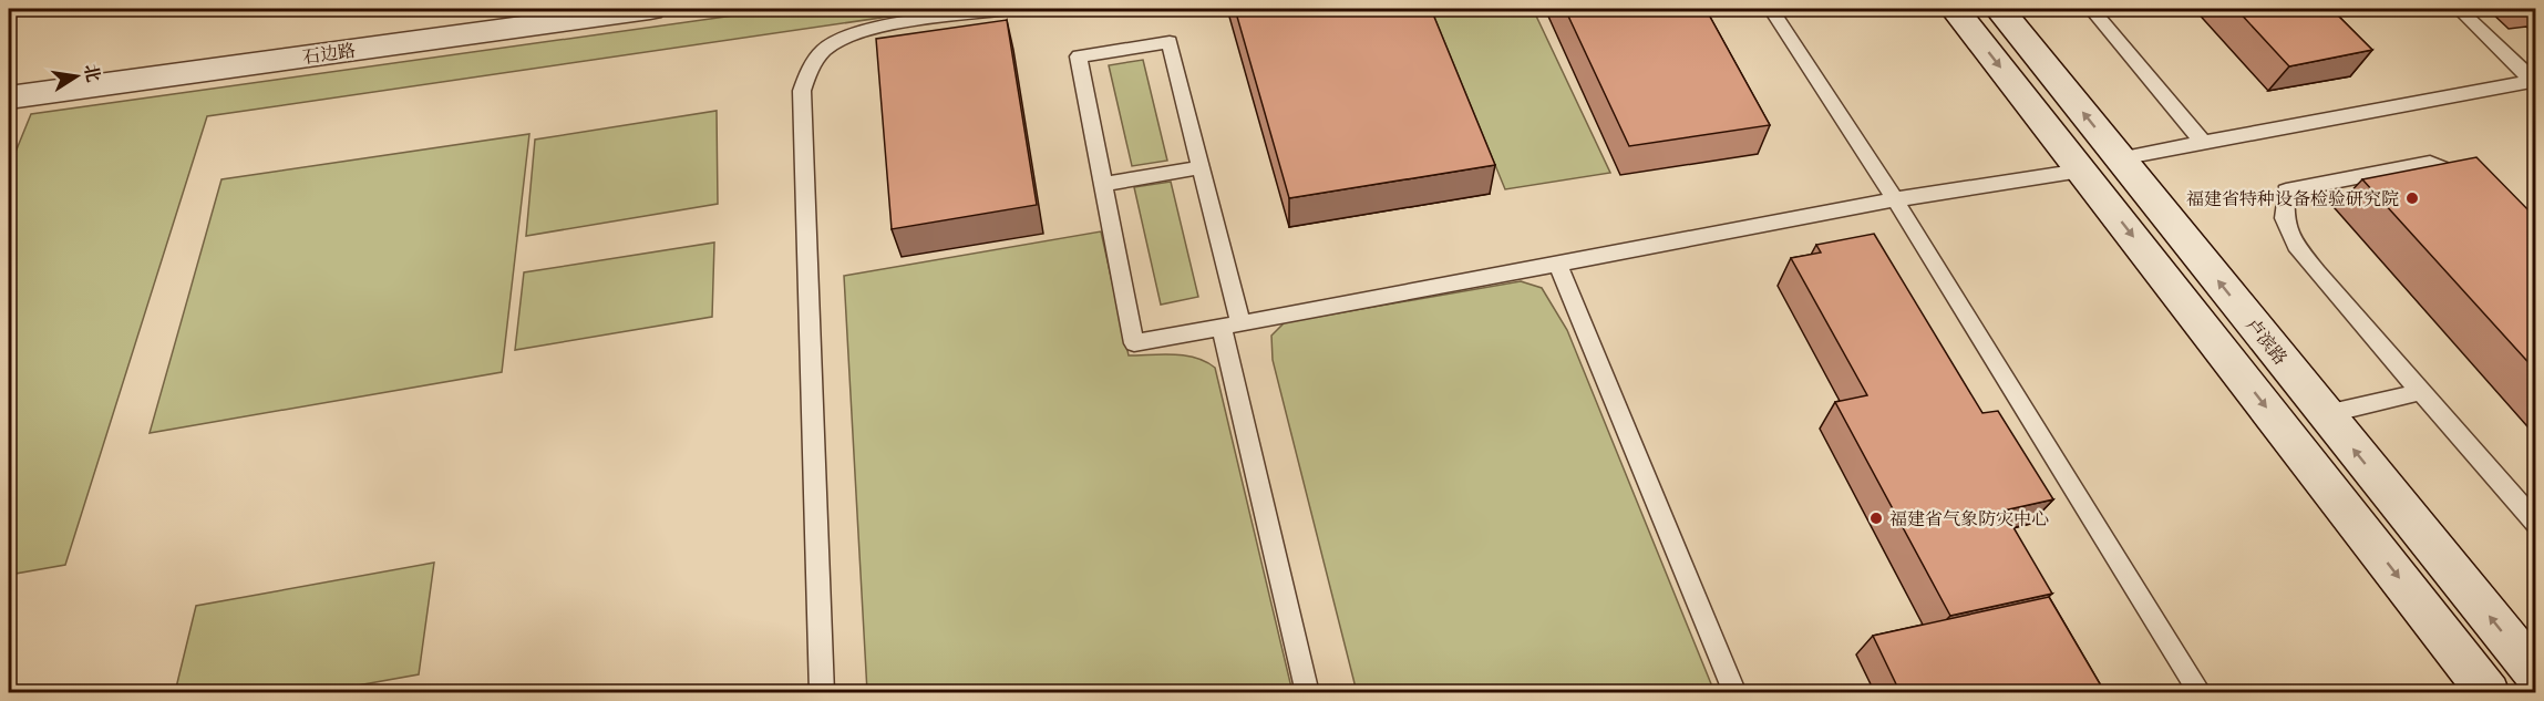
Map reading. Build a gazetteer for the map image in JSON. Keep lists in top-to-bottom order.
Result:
{
  "streets": {
    "main road": ["石边路", "卢滨路"]
  },
  "places": ["福建省特种设备检验研究院", "福建省气象防灾中心"],
  "north": "right"
}
